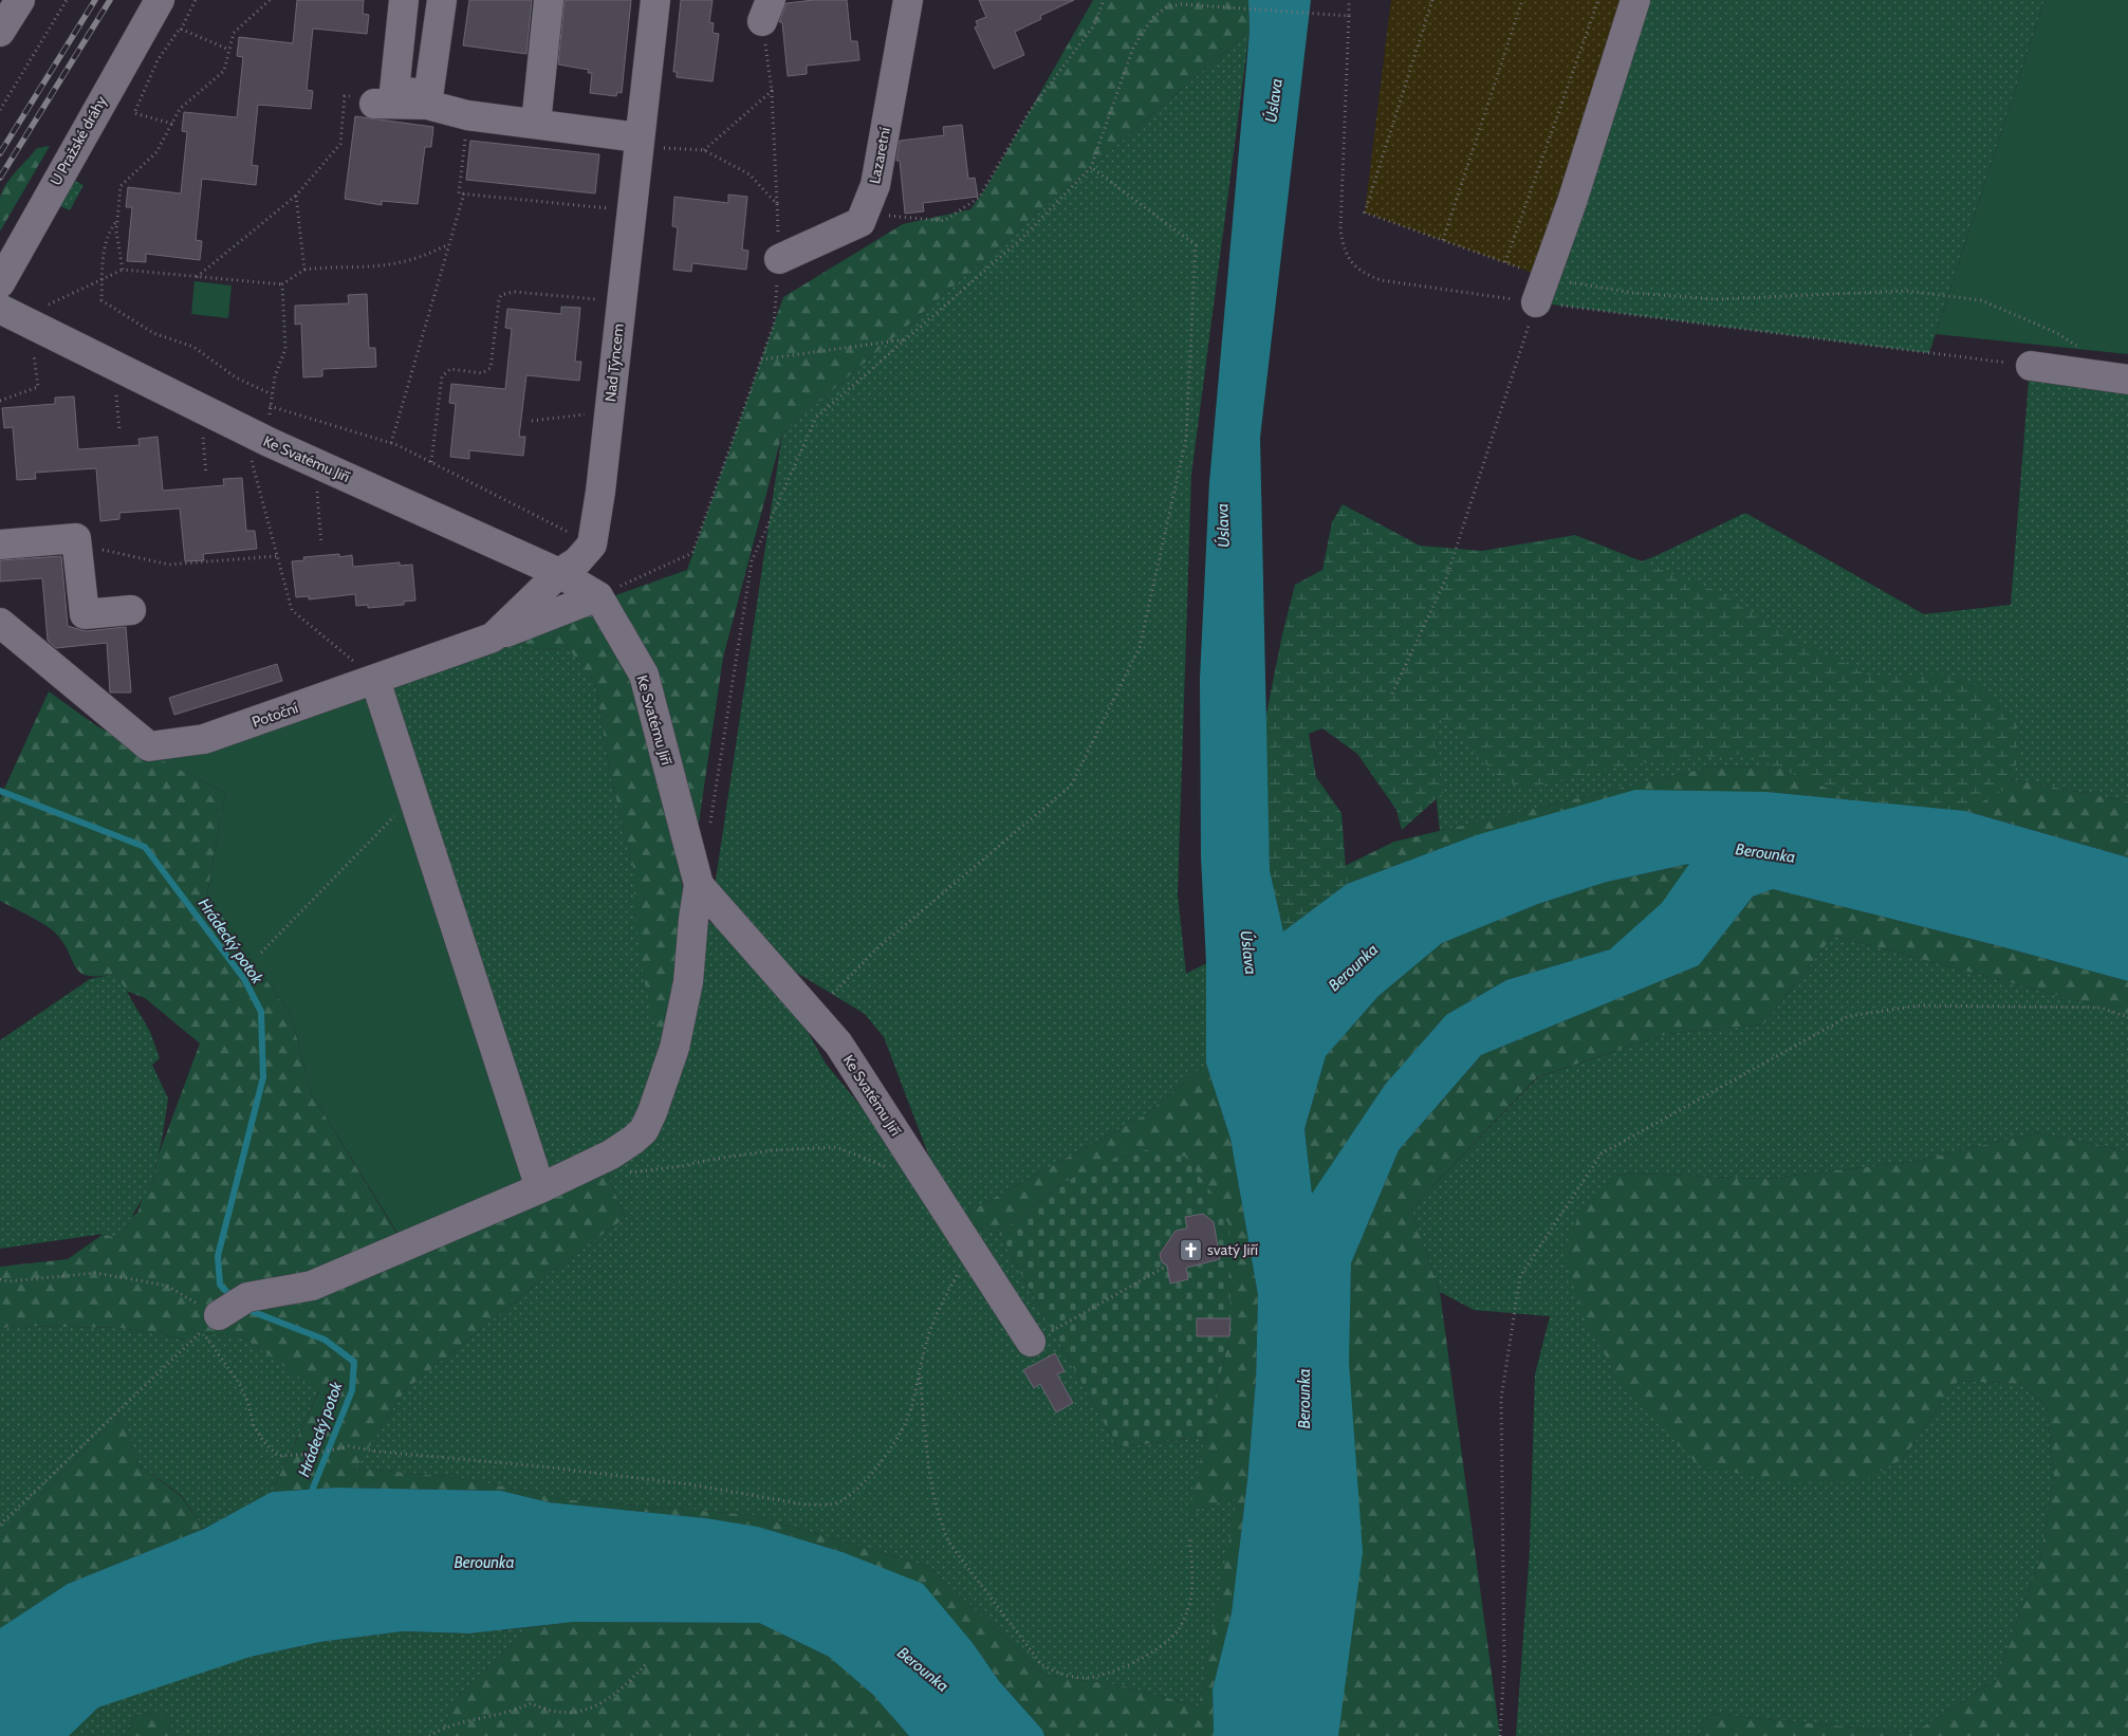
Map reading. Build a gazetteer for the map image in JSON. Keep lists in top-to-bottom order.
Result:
{
  "streets": {
    "street": [
      "U Pražské dráhy",
      "Lazaretní",
      "Nad Týncem",
      "Ke Svatému Jiří",
      "Potoční"
    ]
  },
  "crossings": [
    ["Ke Svatému Jiří", "Potoční"]
  ],
  "water": ["Úslava", "Berounka", "Hrádecký potok"],
  "places": {
    "church": ["svatý Jiří"]
  }
}
